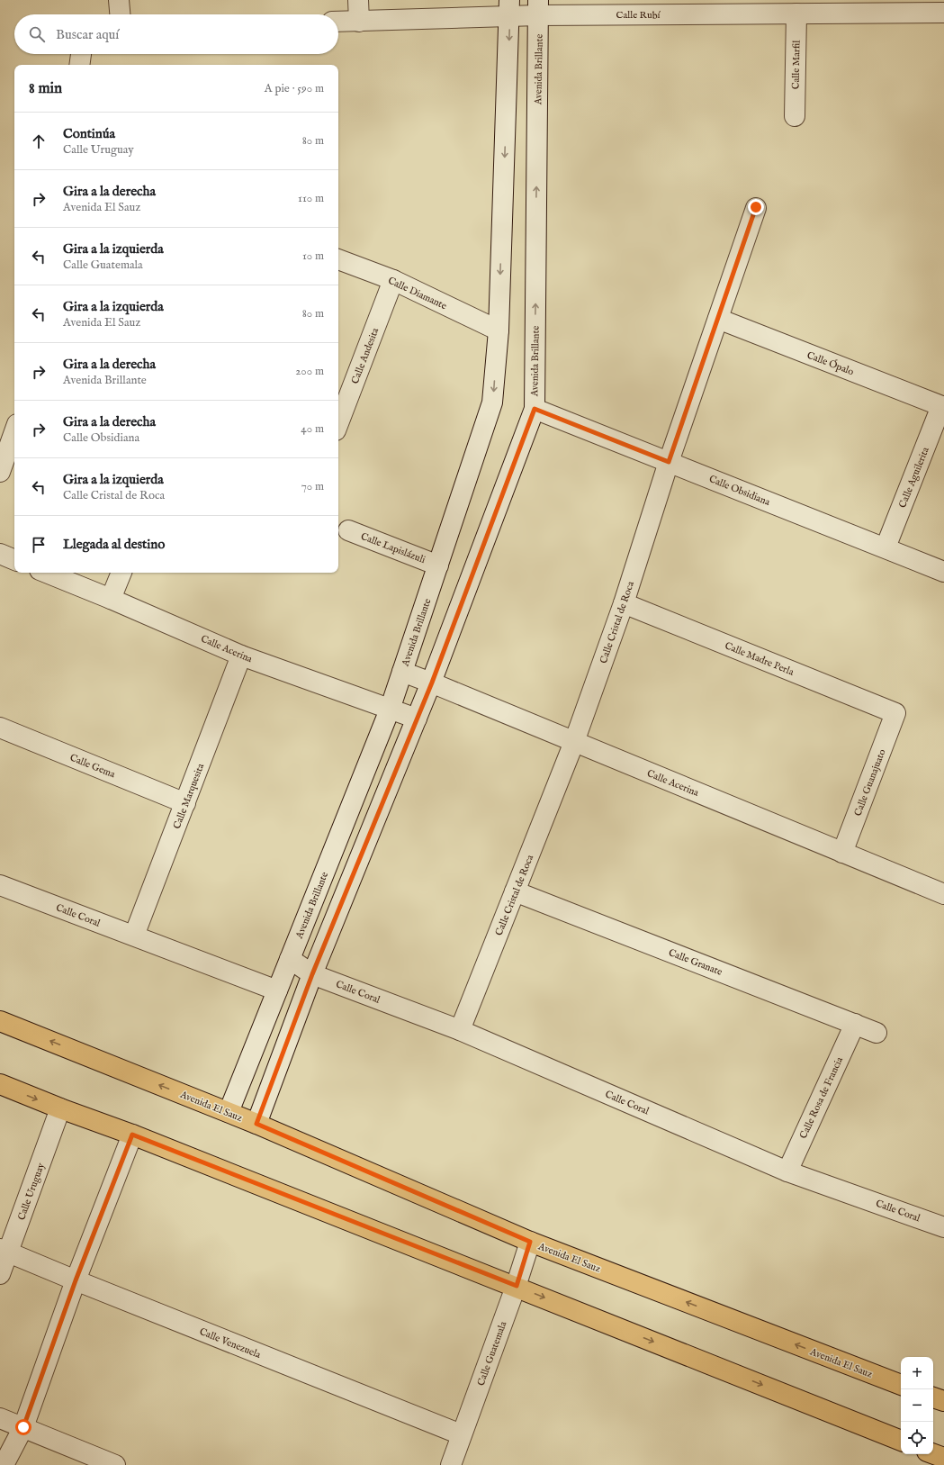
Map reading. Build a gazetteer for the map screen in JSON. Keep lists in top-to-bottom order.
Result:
{
  "streets": {
    "main road": ["Avenida El Sauz"],
    "street": [
      "Calle Rubí",
      "Calle Marfil",
      "Avenida Brillante",
      "Calle Diamante",
      "Calle Andesita",
      "Calle Ópalo",
      "Calle Aguilerita",
      "Calle Obsidiana",
      "Calle Lapislázuli",
      "Calle Cristal de Roca",
      "Calle Acerina",
      "Calle Madre Perla",
      "Calle Gema",
      "Calle Guanajuato",
      "Calle Marquesita",
      "Calle Coral",
      "Calle Granate",
      "Calle Rosa de Francia",
      "Calle Uruguay",
      "Calle Venezuela",
      "Calle Guatemala"
    ]
  },
  "crossings": [
    ["Calle Rubí", "Calle Marfil"],
    ["Calle Rubí", "Avenida Brillante"],
    ["Avenida Brillante", "Calle Diamante"],
    ["Avenida Brillante", "Calle Obsidiana"],
    ["Avenida Brillante", "Calle Lapislázuli"],
    ["Avenida Brillante", "Calle Acerina"],
    ["Avenida Brillante", "Calle Coral"],
    ["Avenida Brillante", "Avenida El Sauz"],
    ["Calle Diamante", "Calle Andesita"],
    ["Calle Ópalo", "Calle Aguilerita"],
    ["Calle Ópalo", "Calle Cristal de Roca"],
    ["Calle Aguilerita", "Calle Obsidiana"],
    ["Calle Obsidiana", "Calle Cristal de Roca"],
    ["Calle Cristal de Roca", "Calle Acerina"],
    ["Calle Cristal de Roca", "Calle Madre Perla"],
    ["Calle Cristal de Roca", "Calle Coral"],
    ["Calle Cristal de Roca", "Calle Granate"],
    ["Calle Acerina", "Calle Guanajuato"],
    ["Calle Acerina", "Calle Marquesita"],
    ["Calle Madre Perla", "Calle Guanajuato"],
    ["Calle Gema", "Calle Marquesita"],
    ["Calle Marquesita", "Calle Coral"],
    ["Calle Coral", "Calle Rosa de Francia"],
    ["Calle Granate", "Calle Rosa de Francia"],
    ["Avenida El Sauz", "Calle Guatemala"],
    ["Calle Uruguay", "Calle Venezuela"],
    ["Calle Venezuela", "Calle Guatemala"]
  ],
  "page": {
    "search": "Buscar aquí",
    "heading": ["8 min", "A pie · 590 m"],
    "list": [
      ["Continúa", "Calle Uruguay", "80 m"],
      ["Gira a la derecha", "Avenida El Sauz", "110 m"],
      ["Gira a la izquierda", "Calle Guatemala", "10 m"],
      ["Gira a la izquierda", "Avenida El Sauz", "80 m"],
      ["Gira a la derecha", "Avenida Brillante", "200 m"],
      ["Gira a la derecha", "Calle Obsidiana", "40 m"],
      ["Gira a la izquierda", "Calle Cristal de Roca", "70 m"],
      "Llegada al destino"
    ],
    "map_buttons": ["+", "−"]
  }
}
